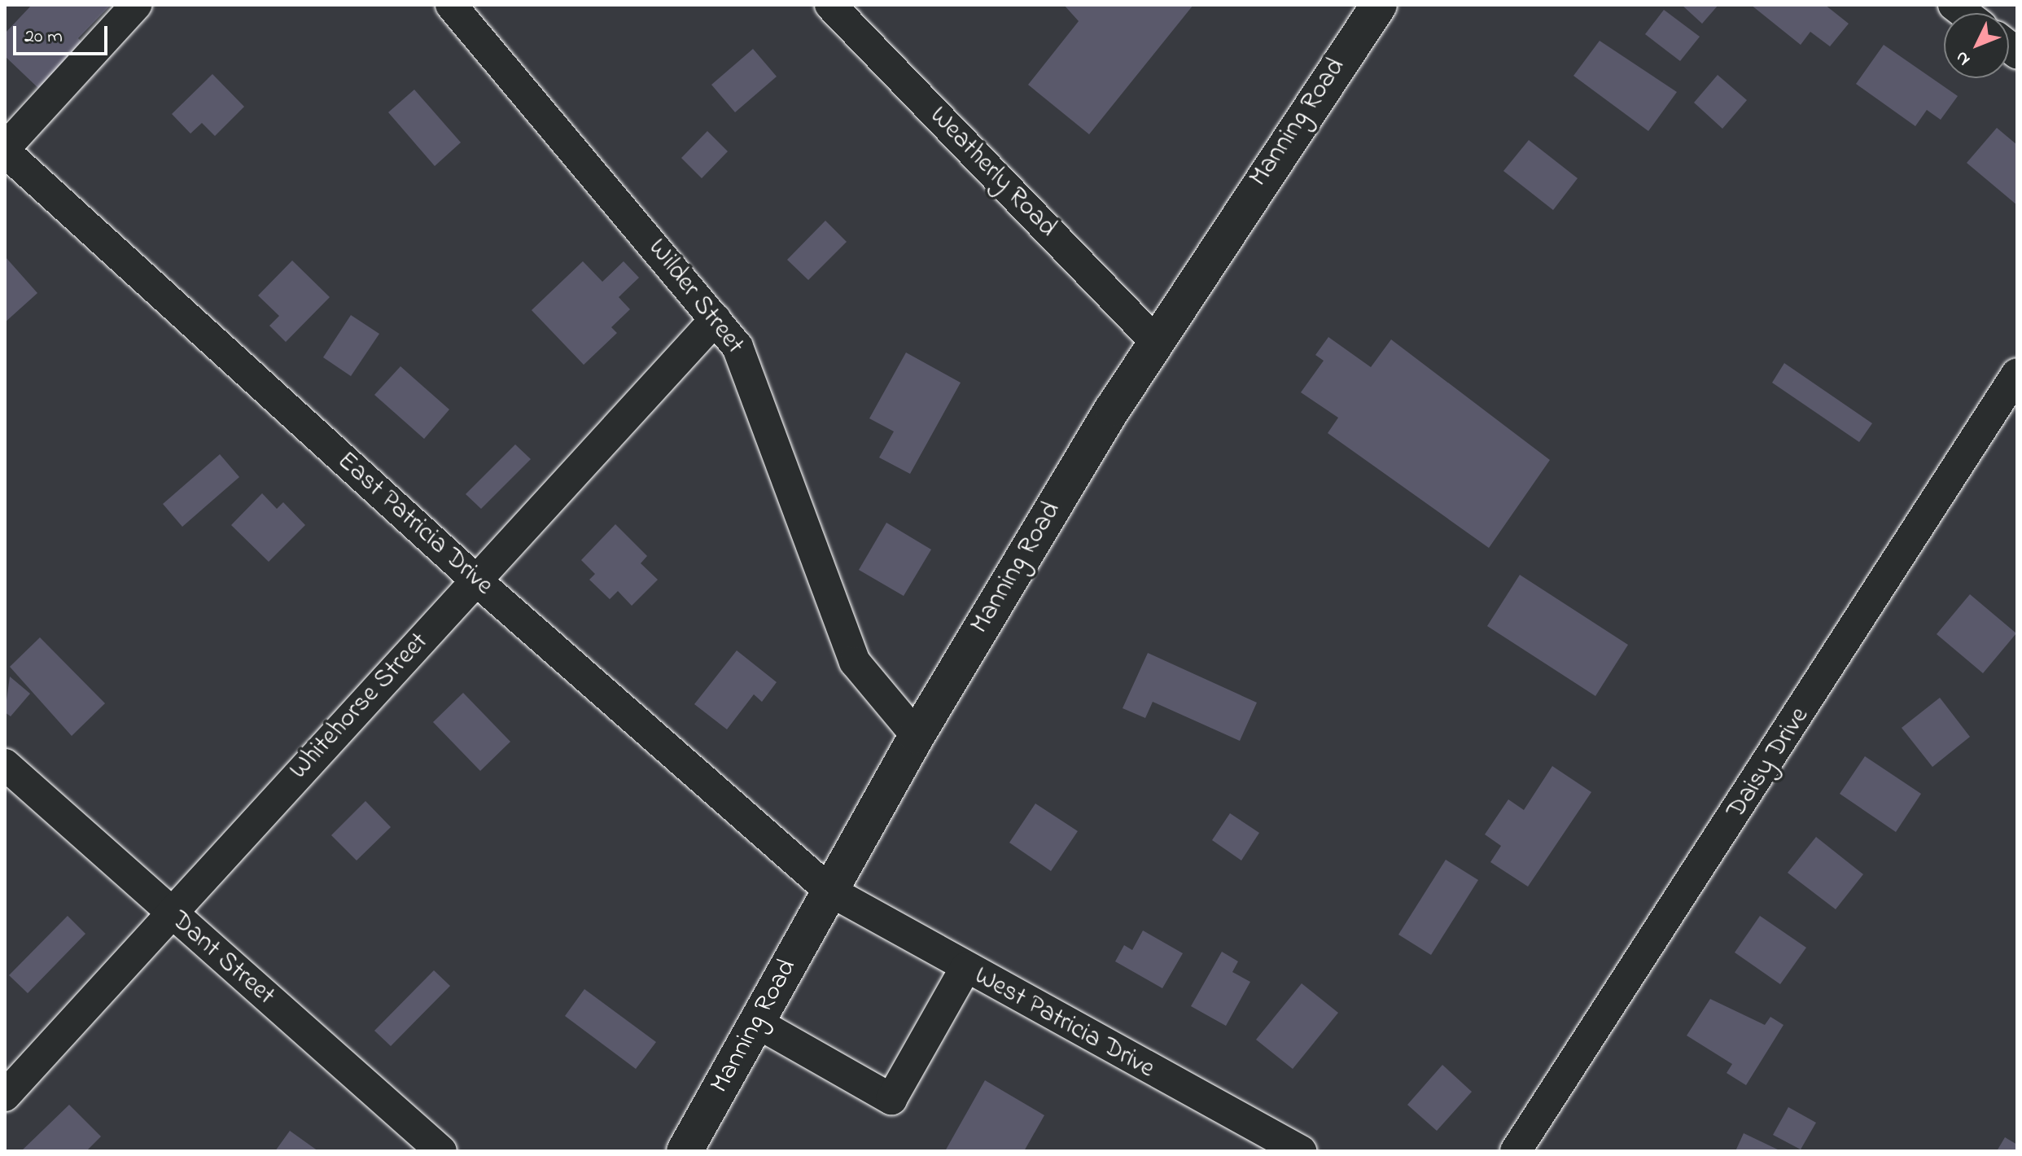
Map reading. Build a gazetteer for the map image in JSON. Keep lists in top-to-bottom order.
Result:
{
  "streets": {
    "main road": ["Manning Road"],
    "street": [
      "Weatherly Road",
      "Wilder Street",
      "East Patricia Drive",
      "Whitehorse Street",
      "Daisy Drive",
      "Dant Street",
      "West Patricia Drive"
    ]
  },
  "crossings": [
    ["Manning Road", "Weatherly Road"],
    ["Manning Road", "Wilder Street"],
    ["Manning Road", "East Patricia Drive"],
    ["Manning Road", "West Patricia Drive"],
    ["Wilder Street", "Whitehorse Street"],
    ["East Patricia Drive", "Whitehorse Street"],
    ["East Patricia Drive", "West Patricia Drive"],
    ["Whitehorse Street", "Dant Street"]
  ],
  "scale_bar": "20 m",
  "north": "bottom left"
}
